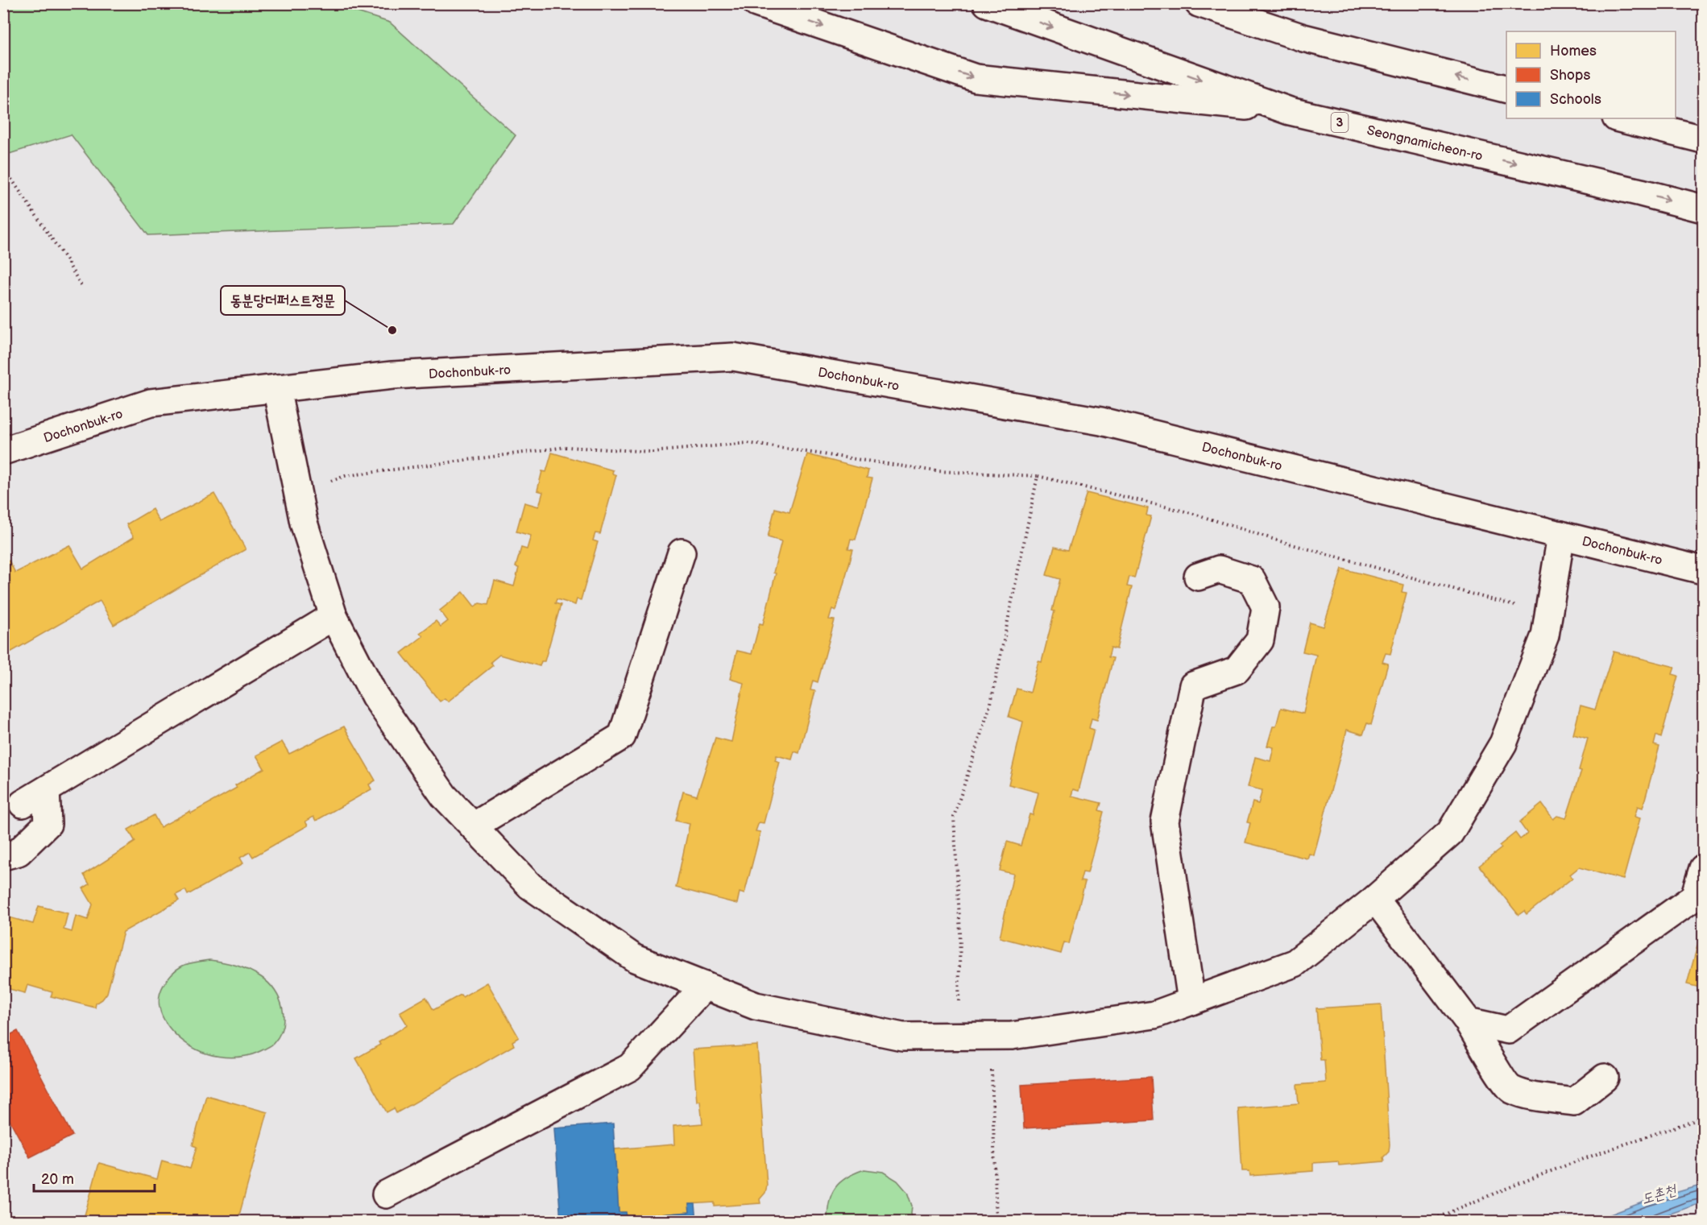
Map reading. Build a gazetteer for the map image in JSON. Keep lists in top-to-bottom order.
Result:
{
  "streets": {
    "main road": ["3", "Seongnamicheon-ro", "Dochonbuk-ro"]
  },
  "water": ["도촌천"],
  "places": ["동분당더퍼스트정문"],
  "legend": ["Homes", "Shops", "Schools"],
  "scale_bar": "20 m"
}
